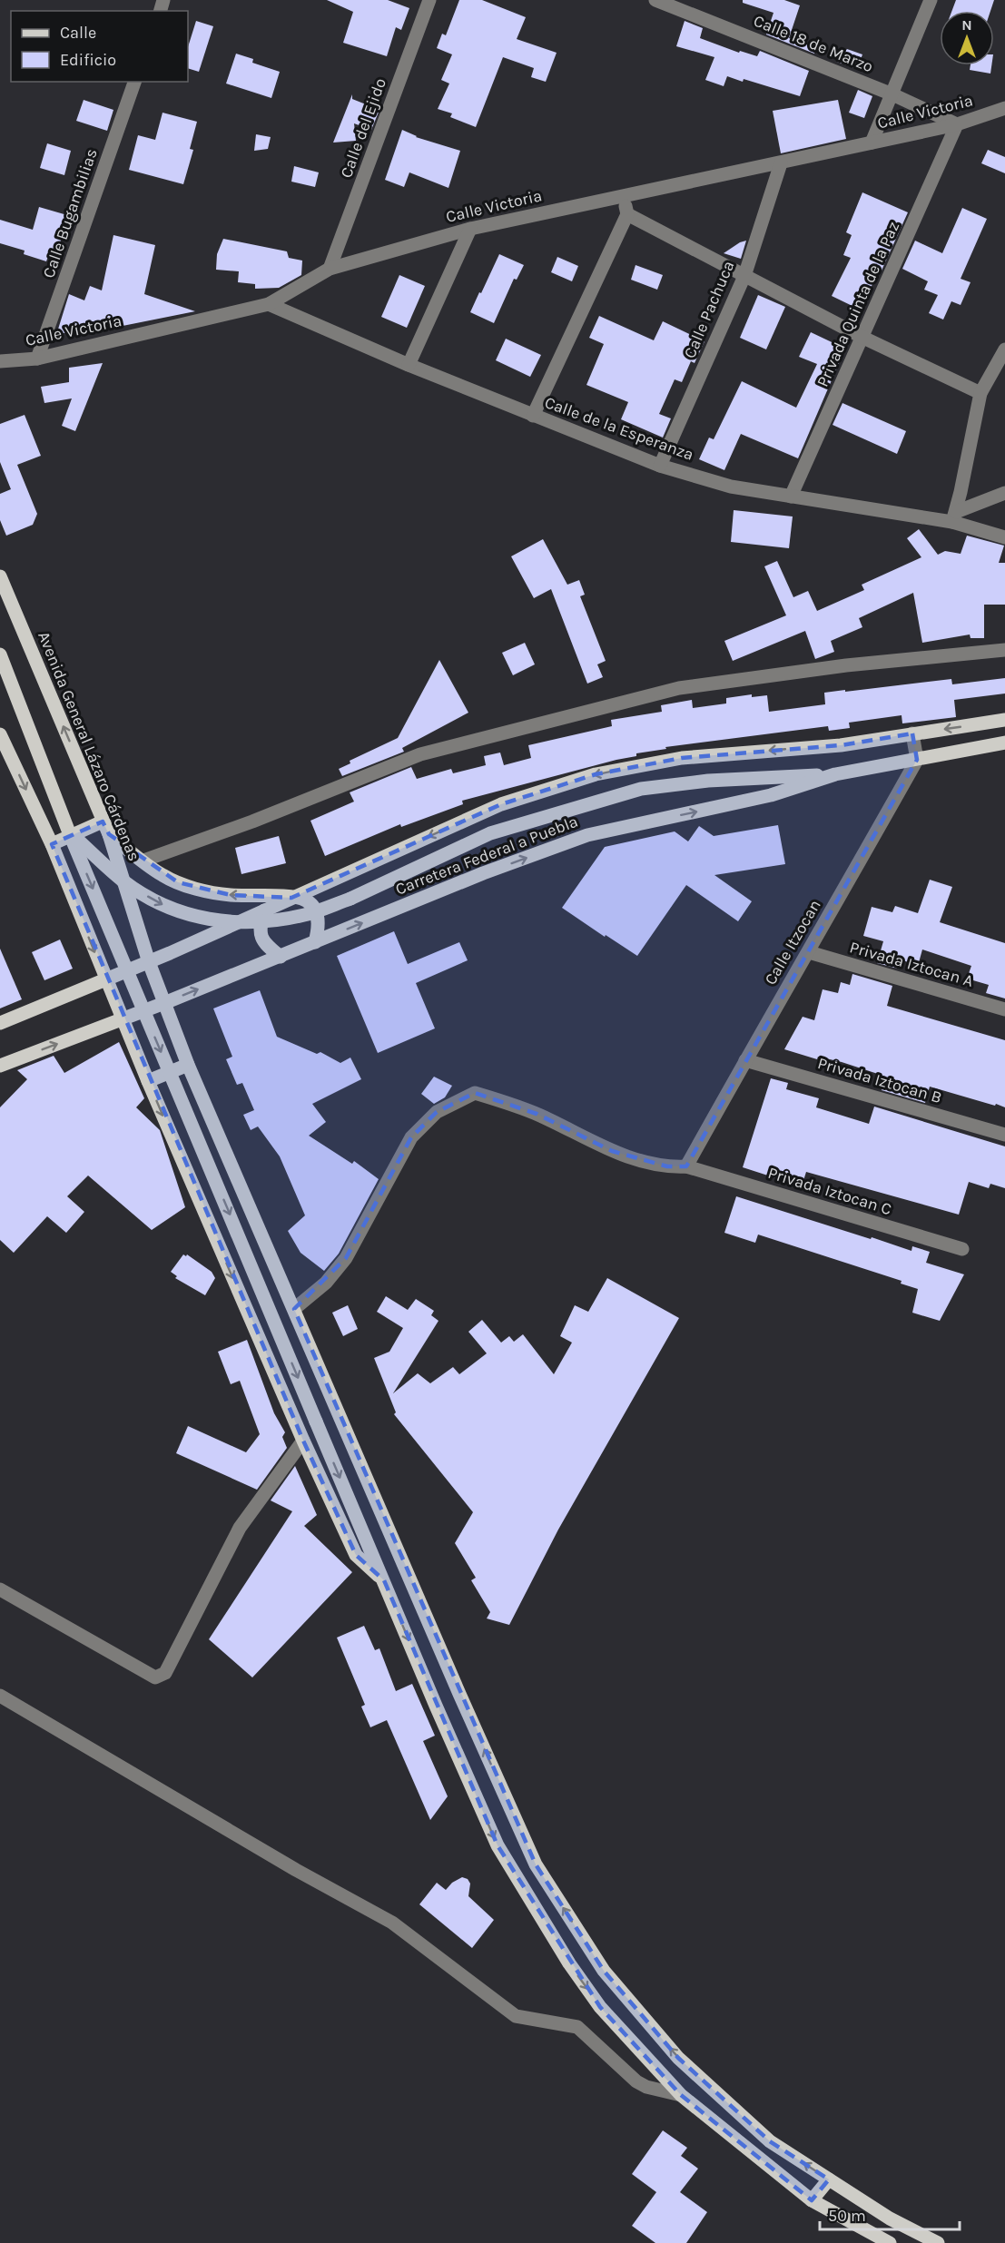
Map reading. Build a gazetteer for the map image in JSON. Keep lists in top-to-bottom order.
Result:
{
  "streets": {
    "main road": ["Avenida General Lázaro Cárdenas", "Carretera Federal a Puebla"],
    "street": [
      "Calle 18 de Marzo",
      "Calle Victoria",
      "Calle del Ejido",
      "Calle Bugambilias",
      "Privada Quinta de la Paz",
      "Calle Pachuca",
      "Calle de la Esperanza",
      "Calle Itzocan",
      "Privada Iztocan A",
      "Privada Iztocan B",
      "Privada Iztocan C"
    ]
  },
  "crossings": [
    ["Calle 18 de Marzo", "Calle Victoria"],
    ["Calle 18 de Marzo", "Privada Quinta de la Paz"],
    ["Calle Victoria", "Calle del Ejido"],
    ["Calle Victoria", "Calle Bugambilias"],
    ["Calle Victoria", "Privada Quinta de la Paz"],
    ["Calle Victoria", "Calle Pachuca"],
    ["Calle Victoria", "Calle de la Esperanza"],
    ["Privada Quinta de la Paz", "Calle de la Esperanza"],
    ["Calle Pachuca", "Calle de la Esperanza"],
    ["Avenida General Lázaro Cárdenas", "Carretera Federal a Puebla"],
    ["Avenida General Lázaro Cárdenas", "Privada Iztocan C"],
    ["Carretera Federal a Puebla", "Calle Itzocan"],
    ["Calle Itzocan", "Privada Iztocan A"],
    ["Calle Itzocan", "Privada Iztocan B"],
    ["Calle Itzocan", "Privada Iztocan C"]
  ],
  "legend": ["Calle", "Edificio"],
  "scale_bar": "50 m",
  "north": "top"
}
